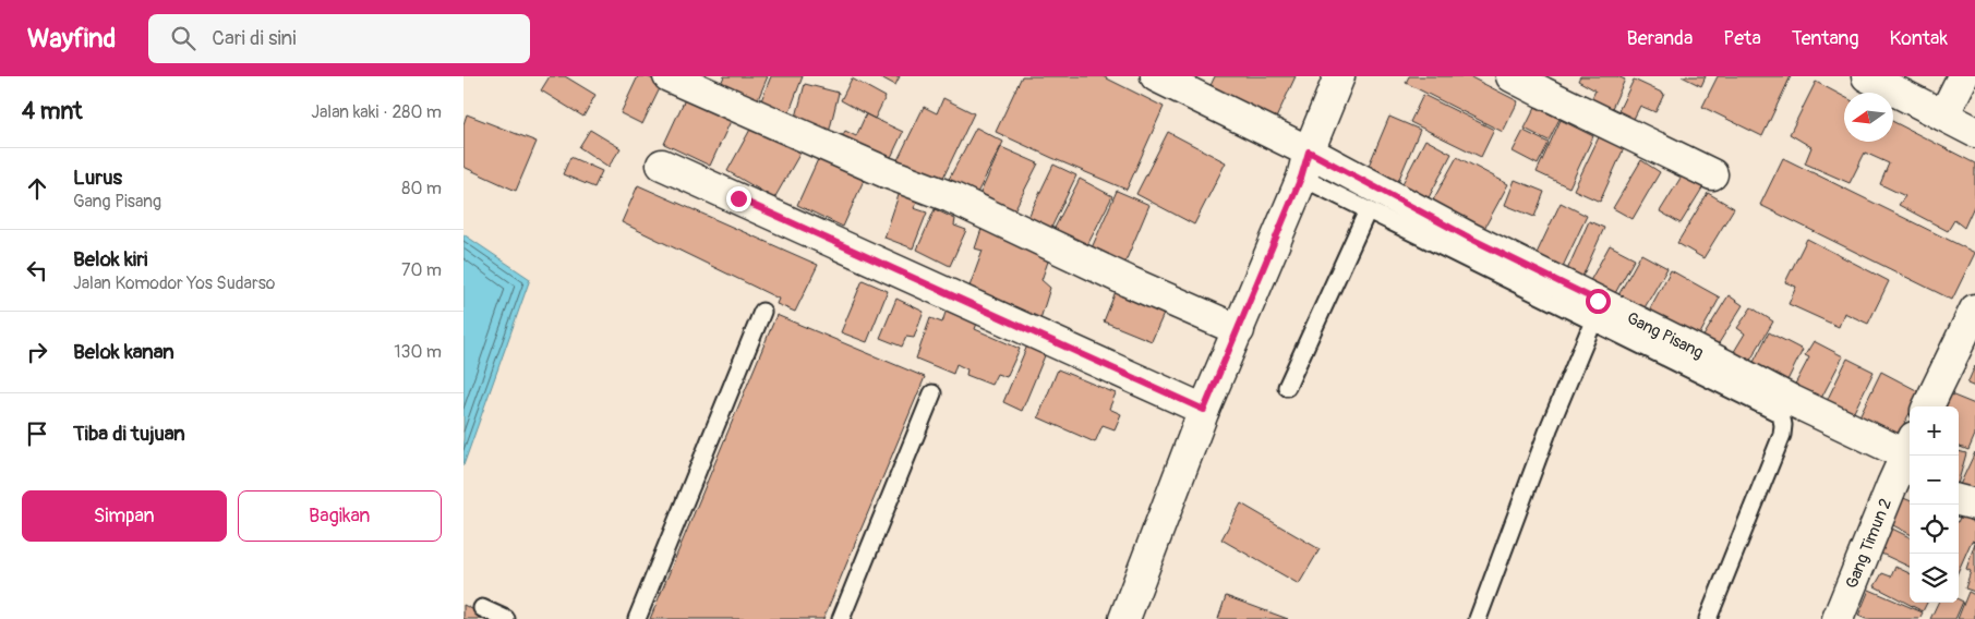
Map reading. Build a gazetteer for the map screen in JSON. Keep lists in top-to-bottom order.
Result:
{
  "streets": {
    "street": ["Gang Pisang", "Gang Timun 2"]
  },
  "crossings": [
    ["Gang Pisang", "Gang Timun 2"]
  ],
  "north": "left",
  "page": {
    "header": "Wayfind",
    "search": "Cari di sini",
    "nav": [
      "Beranda",
      "Peta",
      "Tentang",
      "Kontak"
    ],
    "heading": ["4 mnt", "Jalan kaki · 280 m"],
    "list": [
      ["Lurus", "Gang Pisang", "80 m"],
      ["Belok kiri", "Jalan Komodor Yos Sudarso", "70 m"],
      ["Belok kanan", "130 m"],
      "Tiba di tujuan"
    ],
    "map_buttons": ["+", "−"],
    "buttons": ["Simpan", "Bagikan"]
  }
}
